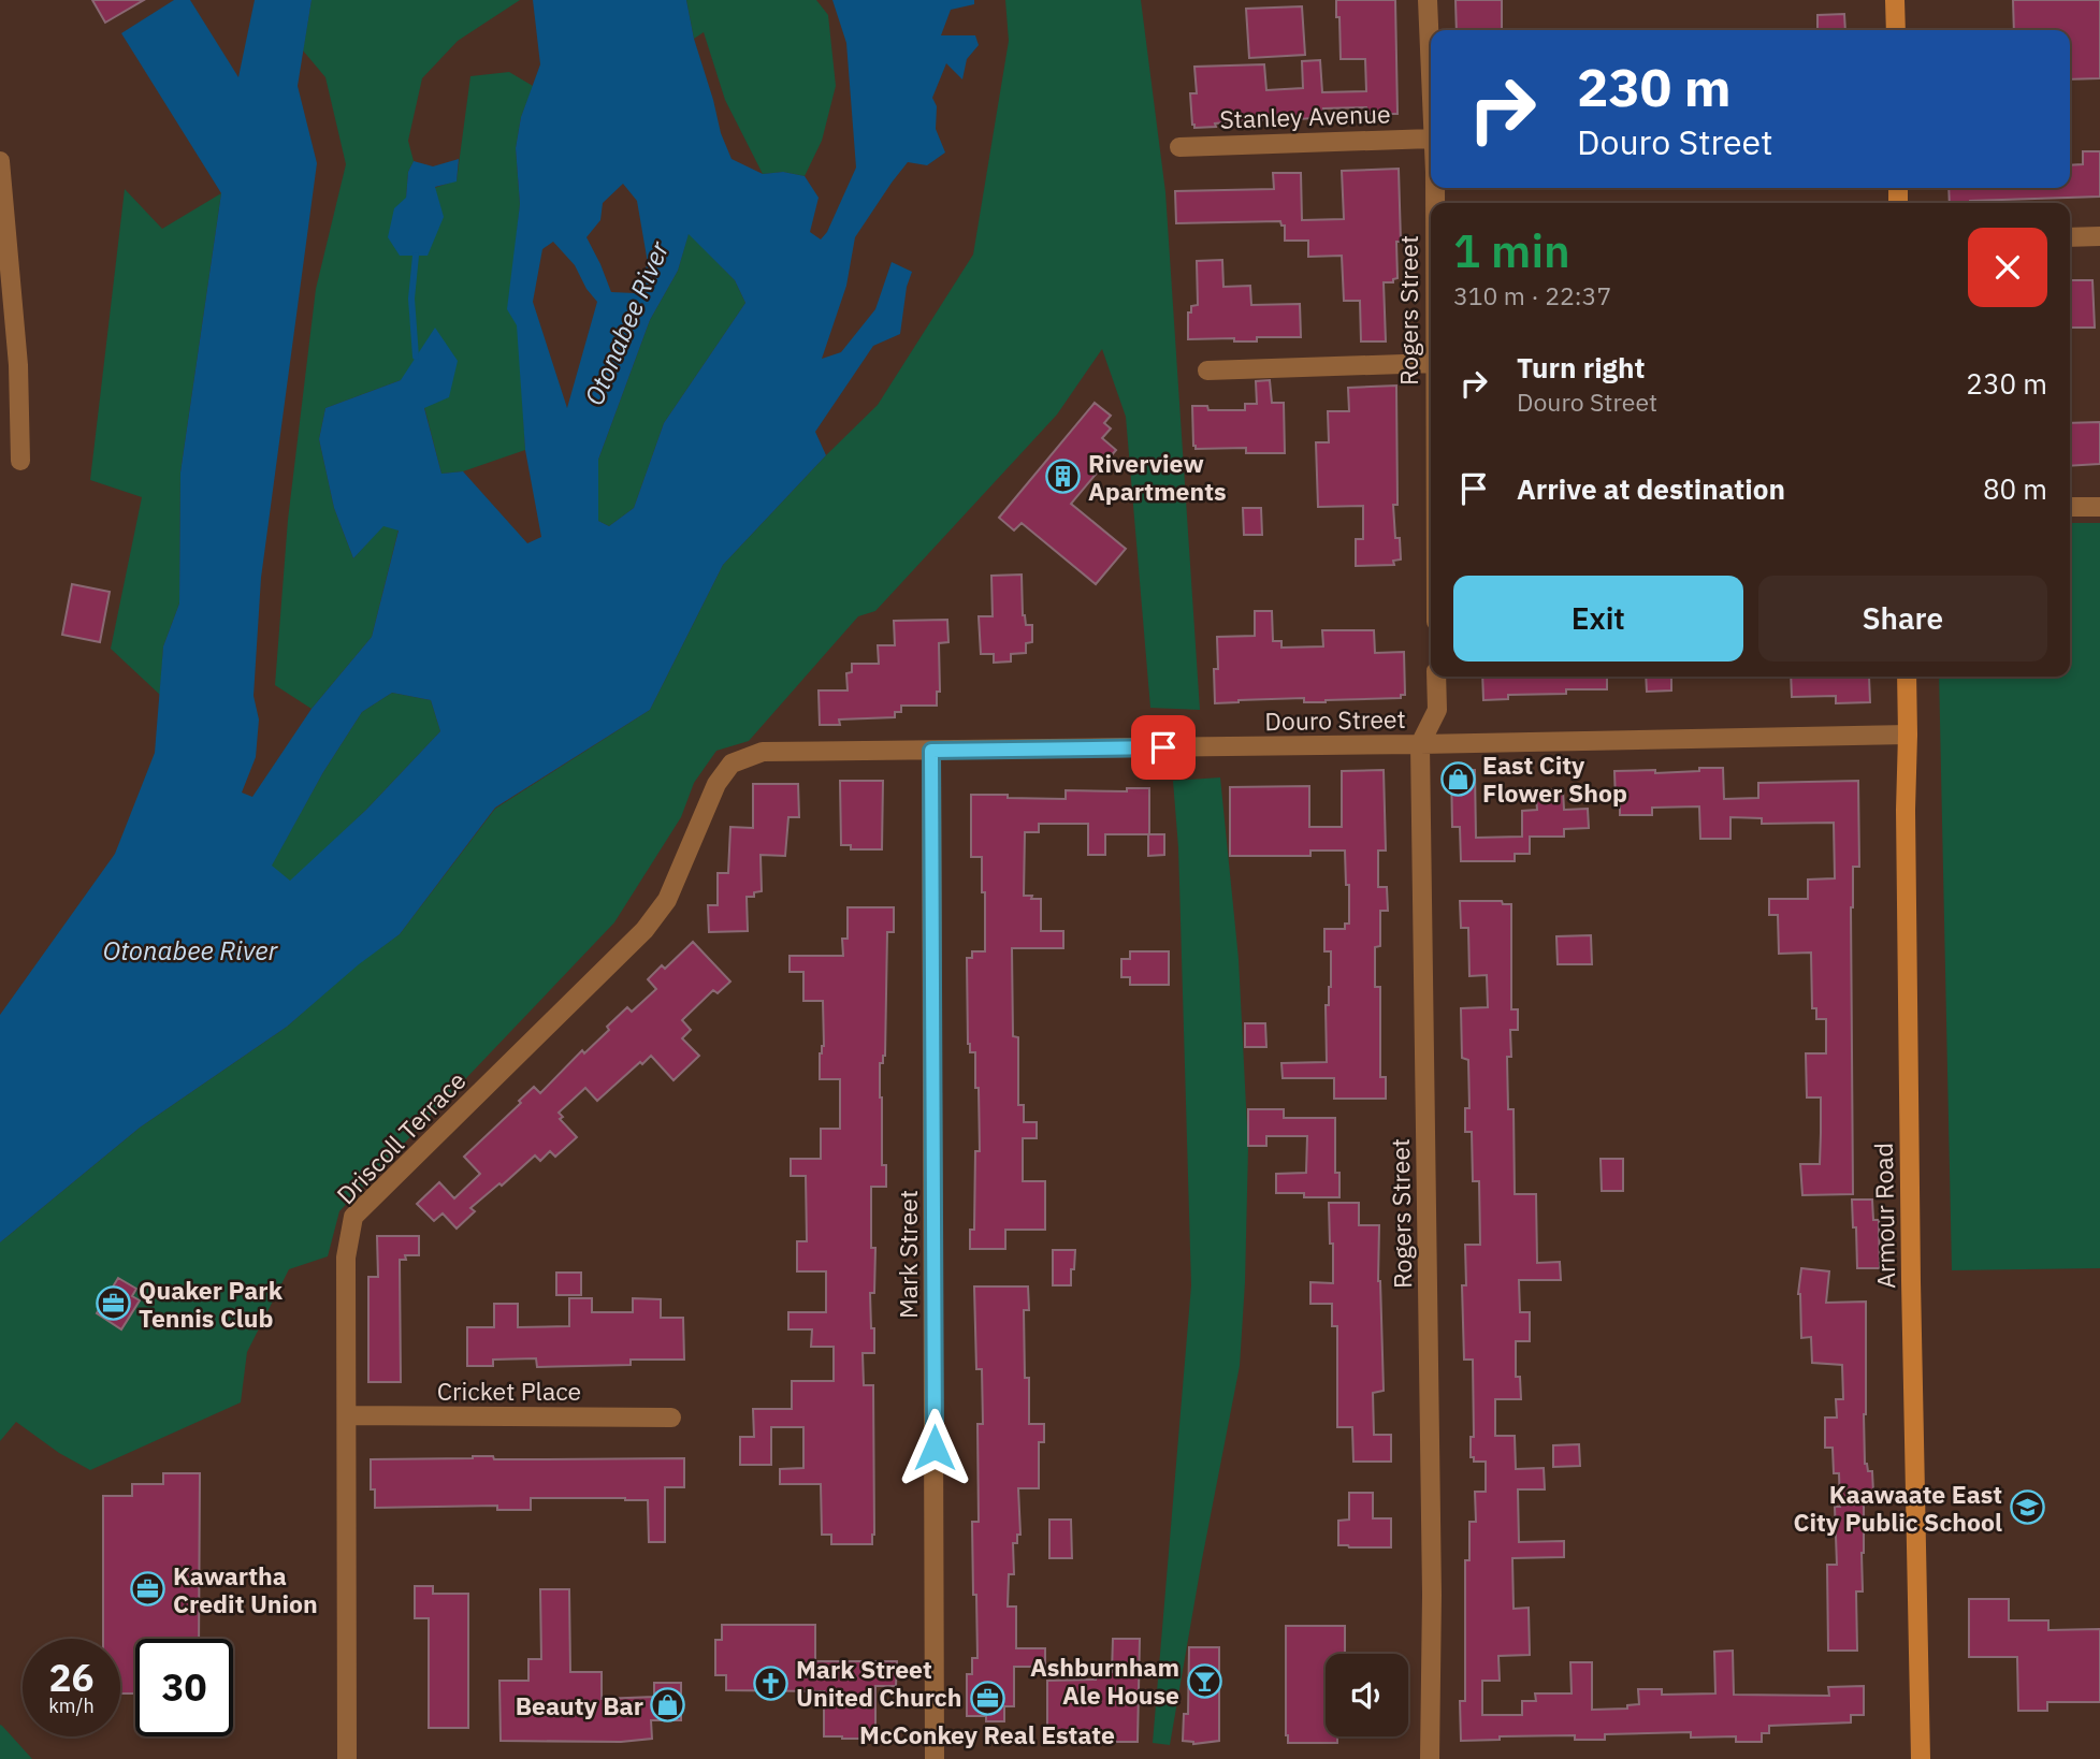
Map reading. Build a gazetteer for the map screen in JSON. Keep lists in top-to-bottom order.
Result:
{
  "streets": {
    "main road": ["Armour Road"],
    "street": [
      "Stanley Avenue",
      "Rogers Street",
      "Douro Street",
      "Driscoll Terrace",
      "Mark Street",
      "Cricket Place"
    ]
  },
  "crossings": [
    ["Rogers Street", "Douro Street"],
    ["Douro Street", "Driscoll Terrace"],
    ["Douro Street", "Armour Road"],
    ["Douro Street", "Mark Street"],
    ["Driscoll Terrace", "Cricket Place"]
  ],
  "water": ["Otonabee River"],
  "places": {
    "building": ["Riverview Apartments"],
    "shop": ["East City Flower Shop", "Beauty Bar"],
    "office": ["Quaker Park Tennis Club", "Kawartha Credit Union", "McConkey Real Estate"],
    "school or university": ["Kaawaate East City Public School"],
    "bar": ["Ashburnham Ale House"],
    "church": ["Mark Street United Church"]
  },
  "page": {
    "turn": ["230 m", "Douro Street"],
    "heading": ["1 min", "310 m · 22:37"],
    "list": [
      {
        "name": "Turn right",
        "note": "Douro Street",
        "value": "230 m"
      },
      {
        "name": "Arrive at destination",
        "value": "80 m"
      }
    ],
    "buttons": ["Exit", "Share"],
    "speed": "26 km/h",
    "limit": "30"
  }
}
